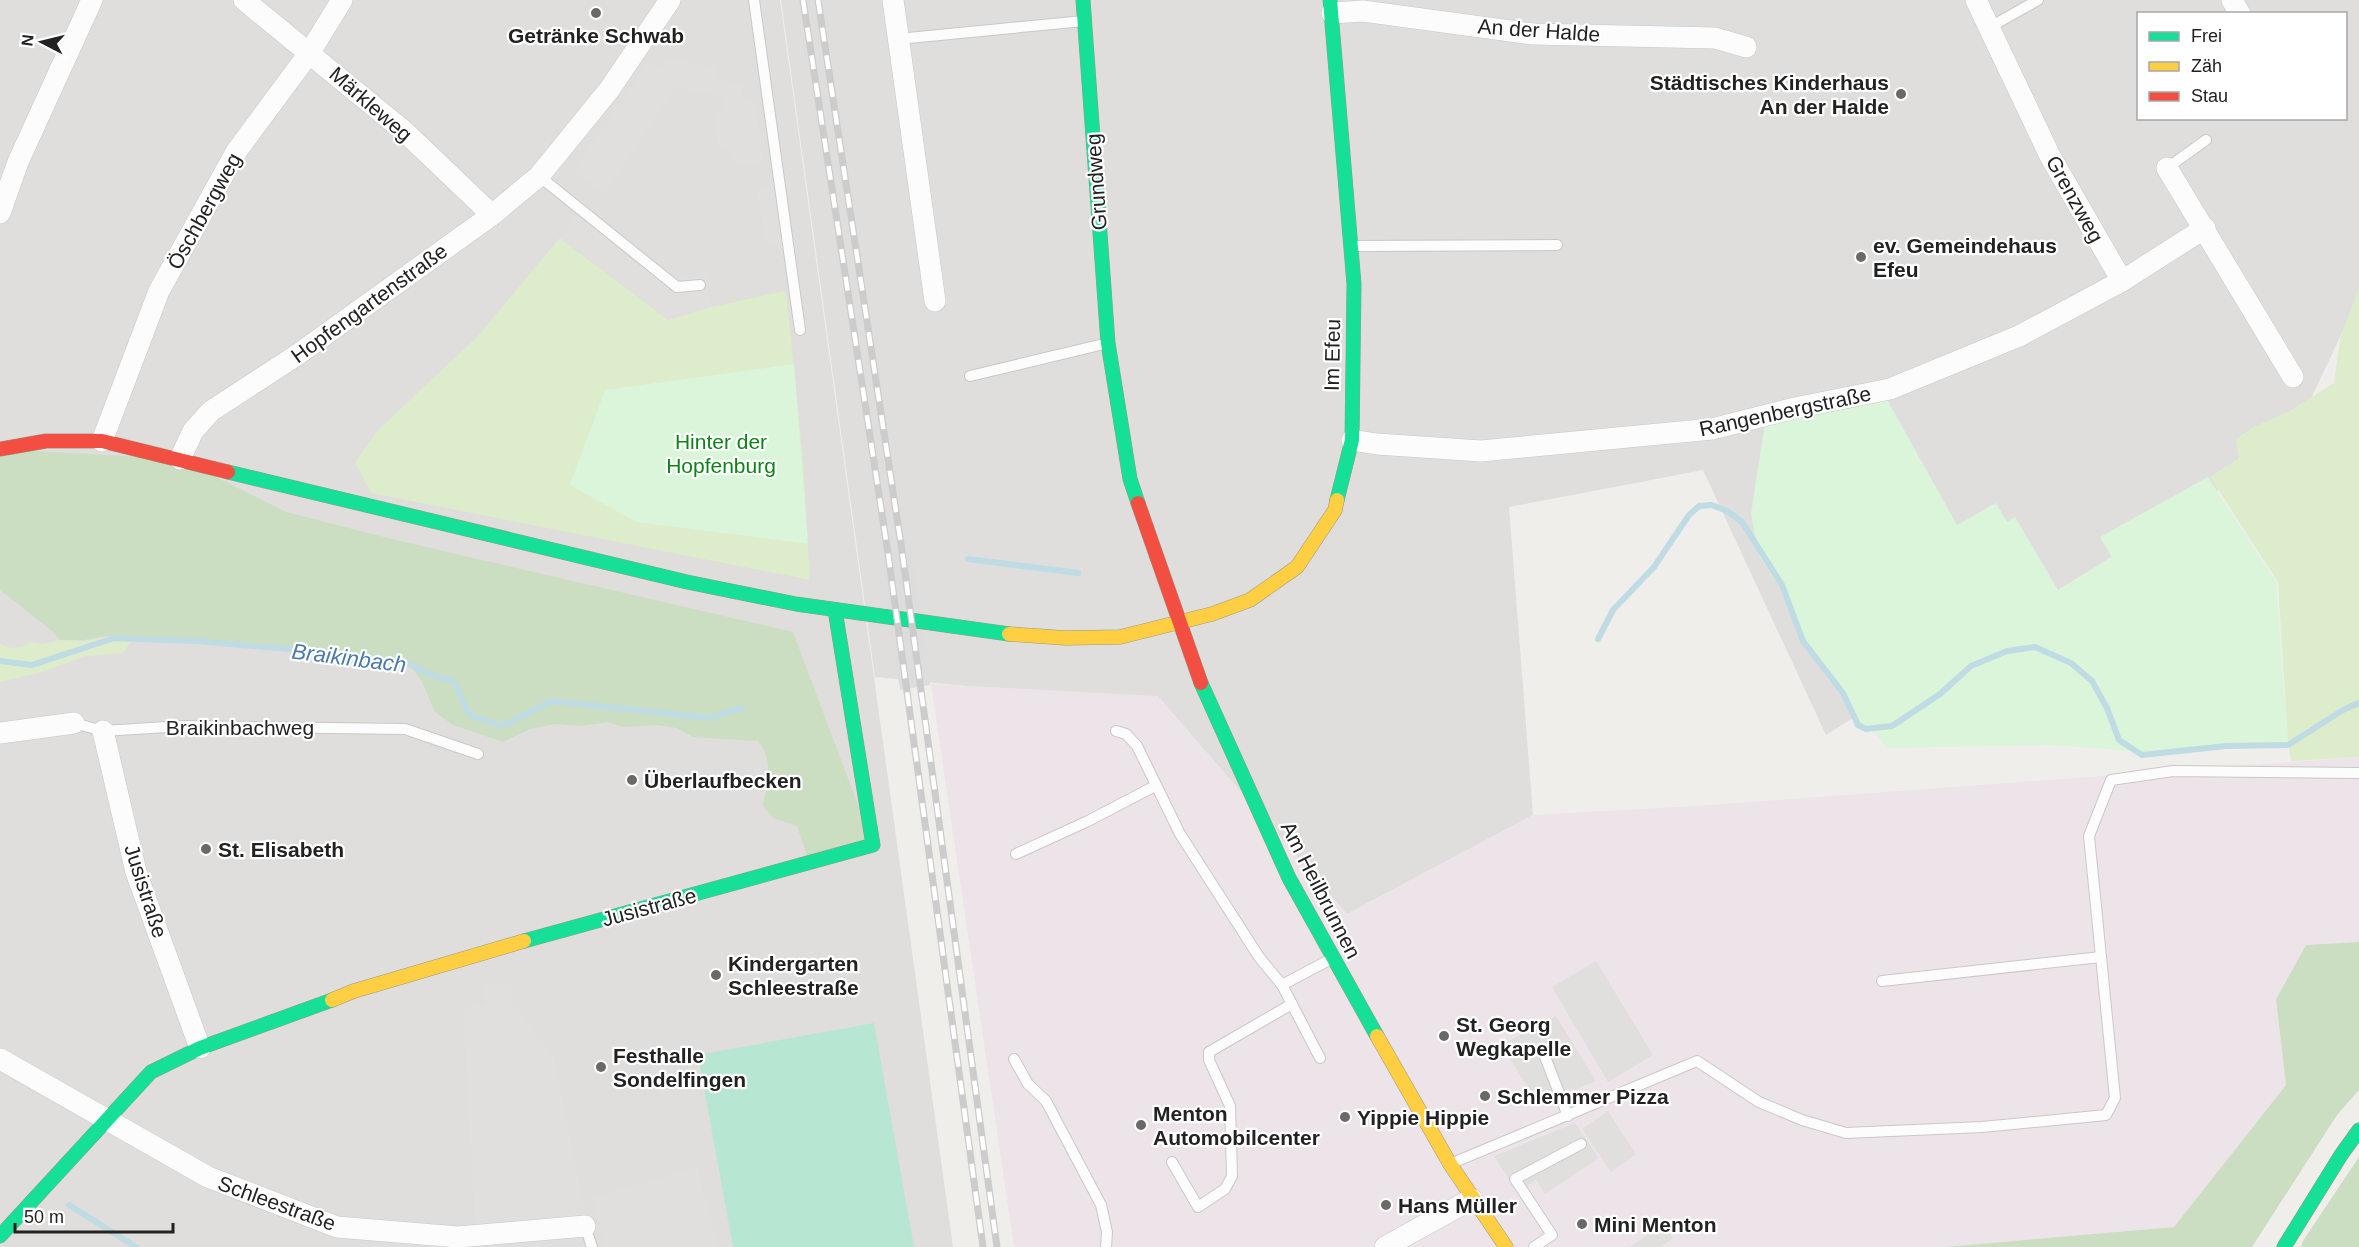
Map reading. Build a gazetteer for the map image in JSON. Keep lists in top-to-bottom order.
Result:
{
  "streets": {
    "street": [
      "An der Halde",
      "Märkleweg",
      "Grundweg",
      "Grenzweg",
      "Öschbergweg",
      "Hopfengartenstraße",
      "Im Efeu",
      "Rangenbergstraße",
      "Braikinbachweg",
      "Am Heilbrunnen",
      "Jusistraße",
      "Schleestraße"
    ]
  },
  "crossings": [
    ["An der Halde", "Im Efeu"],
    ["Märkleweg", "Öschbergweg"],
    ["Märkleweg", "Hopfengartenstraße"],
    ["Grundweg", "Im Efeu"],
    ["Grundweg", "Am Heilbrunnen"],
    ["Grenzweg", "Rangenbergstraße"],
    ["Im Efeu", "Rangenbergstraße"],
    ["Im Efeu", "Am Heilbrunnen"],
    ["Braikinbachweg", "Jusistraße"],
    ["Jusistraße", "Schleestraße"]
  ],
  "water": ["Braikinbach"],
  "parks": ["Hinter der Hopfenburg"],
  "places": [
    "Getränke Schwab",
    "Städtisches Kinderhaus An der Halde",
    "ev. Gemeindehaus Efeu",
    "Überlaufbecken",
    "St. Elisabeth",
    "Kindergarten Schleestraße",
    "St. Georg Wegkapelle",
    "Festhalle Sondelfingen",
    "Schlemmer Pizza",
    "Yippie Hippie",
    "Menton Automobilcenter",
    "Hans Müller",
    "Mini Menton"
  ],
  "legend": ["Frei", "Zäh", "Stau"],
  "scale_bar": "50 m",
  "north": "left"
}
